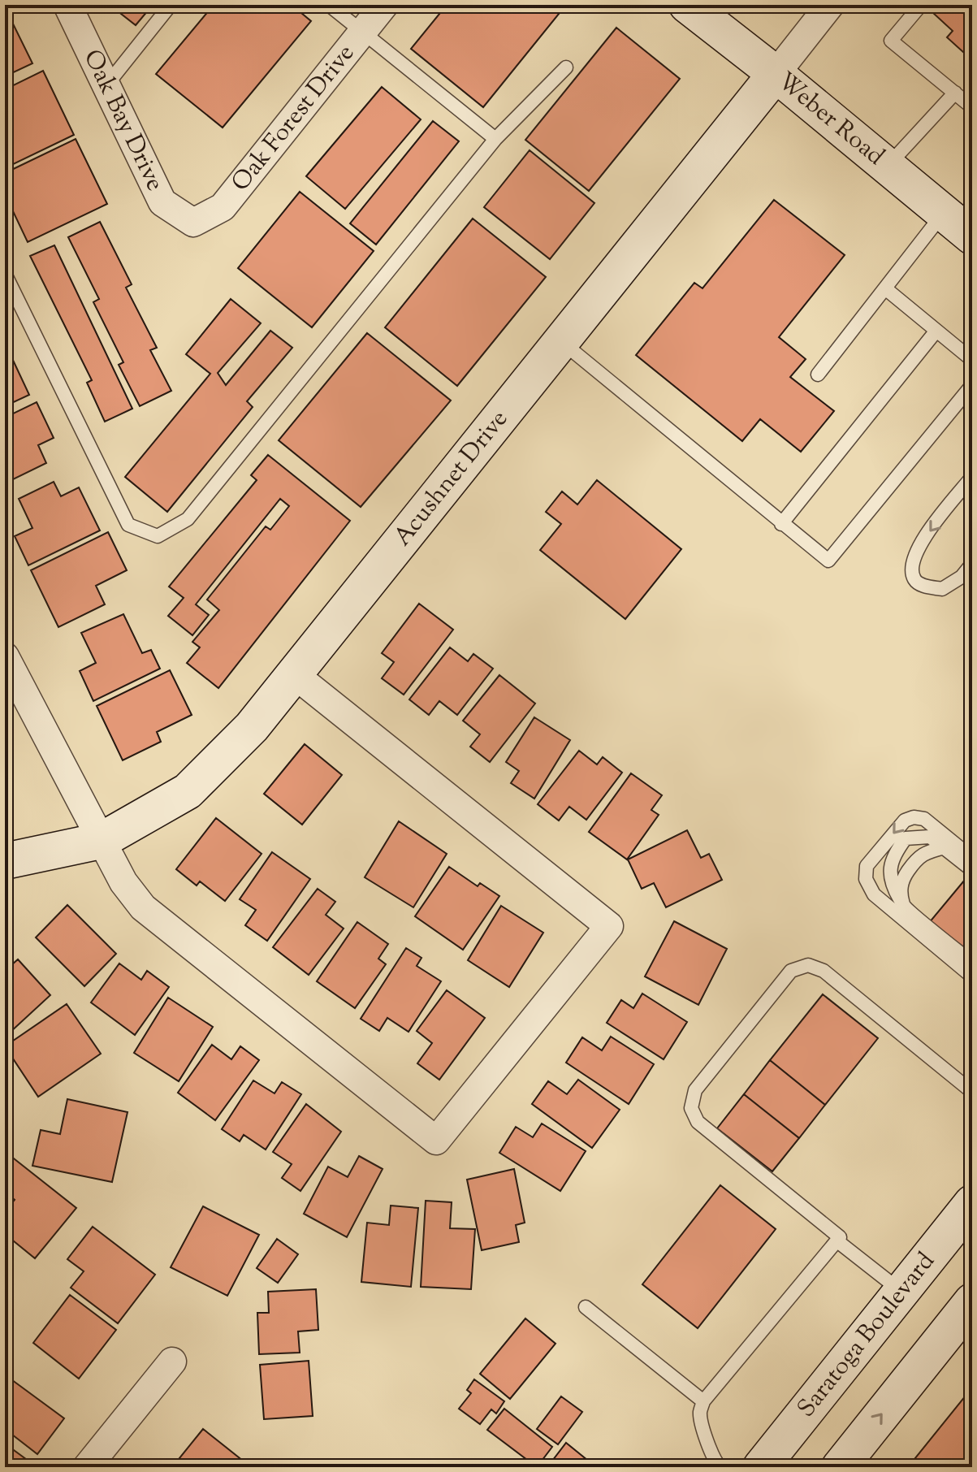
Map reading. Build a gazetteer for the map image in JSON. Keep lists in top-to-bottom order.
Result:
{
  "streets": {
    "street": [
      "Oak Forest Drive",
      "Weber Road",
      "Oak Bay Drive",
      "Acushnet Drive",
      "Saratoga Boulevard"
    ]
  },
  "crossings": [
    ["Oak Forest Drive", "Oak Bay Drive"],
    ["Weber Road", "Acushnet Drive"]
  ]
}
